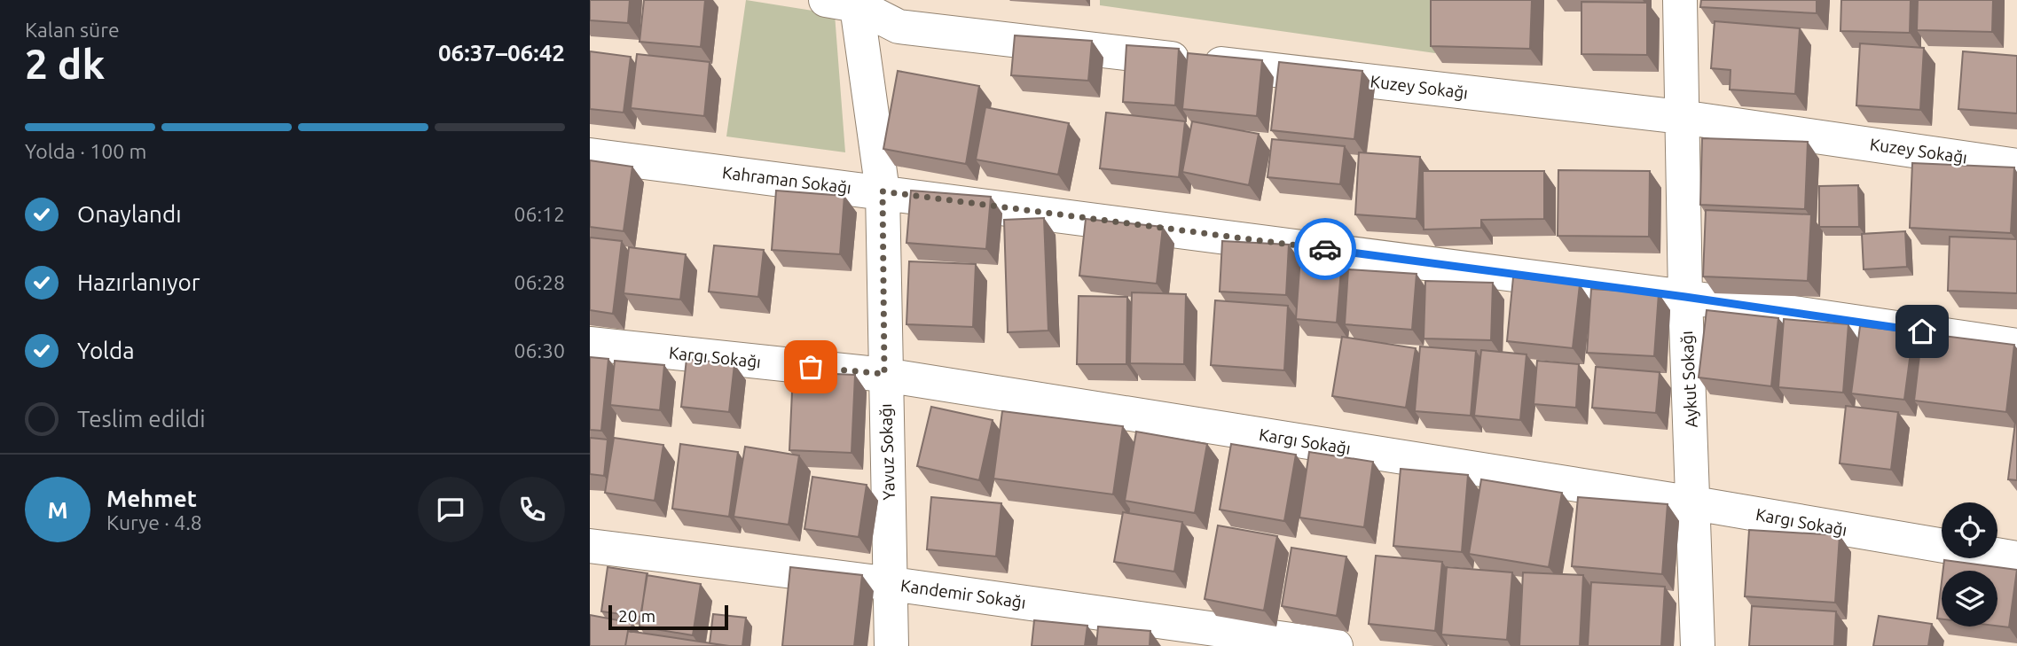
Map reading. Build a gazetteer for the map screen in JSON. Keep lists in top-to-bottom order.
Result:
{
  "streets": {
    "street": [
      "Kuzey Sokağı",
      "Kahraman Sokağı",
      "Kargı Sokağı",
      "Aykut Sokağı",
      "Yavuz Sokağı",
      "Kandemir Sokağı"
    ]
  },
  "crossings": [
    ["Kuzey Sokağı", "Aykut Sokağı"],
    ["Kuzey Sokağı", "Yavuz Sokağı"],
    ["Kahraman Sokağı", "Aykut Sokağı"],
    ["Kahraman Sokağı", "Yavuz Sokağı"],
    ["Kargı Sokağı", "Aykut Sokağı"],
    ["Kargı Sokağı", "Yavuz Sokağı"],
    ["Yavuz Sokağı", "Kandemir Sokağı"]
  ],
  "scale_bar": "20 m",
  "page": {
    "heading": ["2 dk", "Kalan süre", "06:37–06:42"],
    "panel": ["Mehmet", "Kurye · 4.8"],
    "bar": "Yolda · 100 m",
    "list": [
      ["Onaylandı", "06:12"],
      ["Hazırlanıyor", "06:28"],
      ["Yolda", "06:30"],
      "Teslim edildi"
    ],
    "round": "M",
    "scale": "20 m"
  }
}
